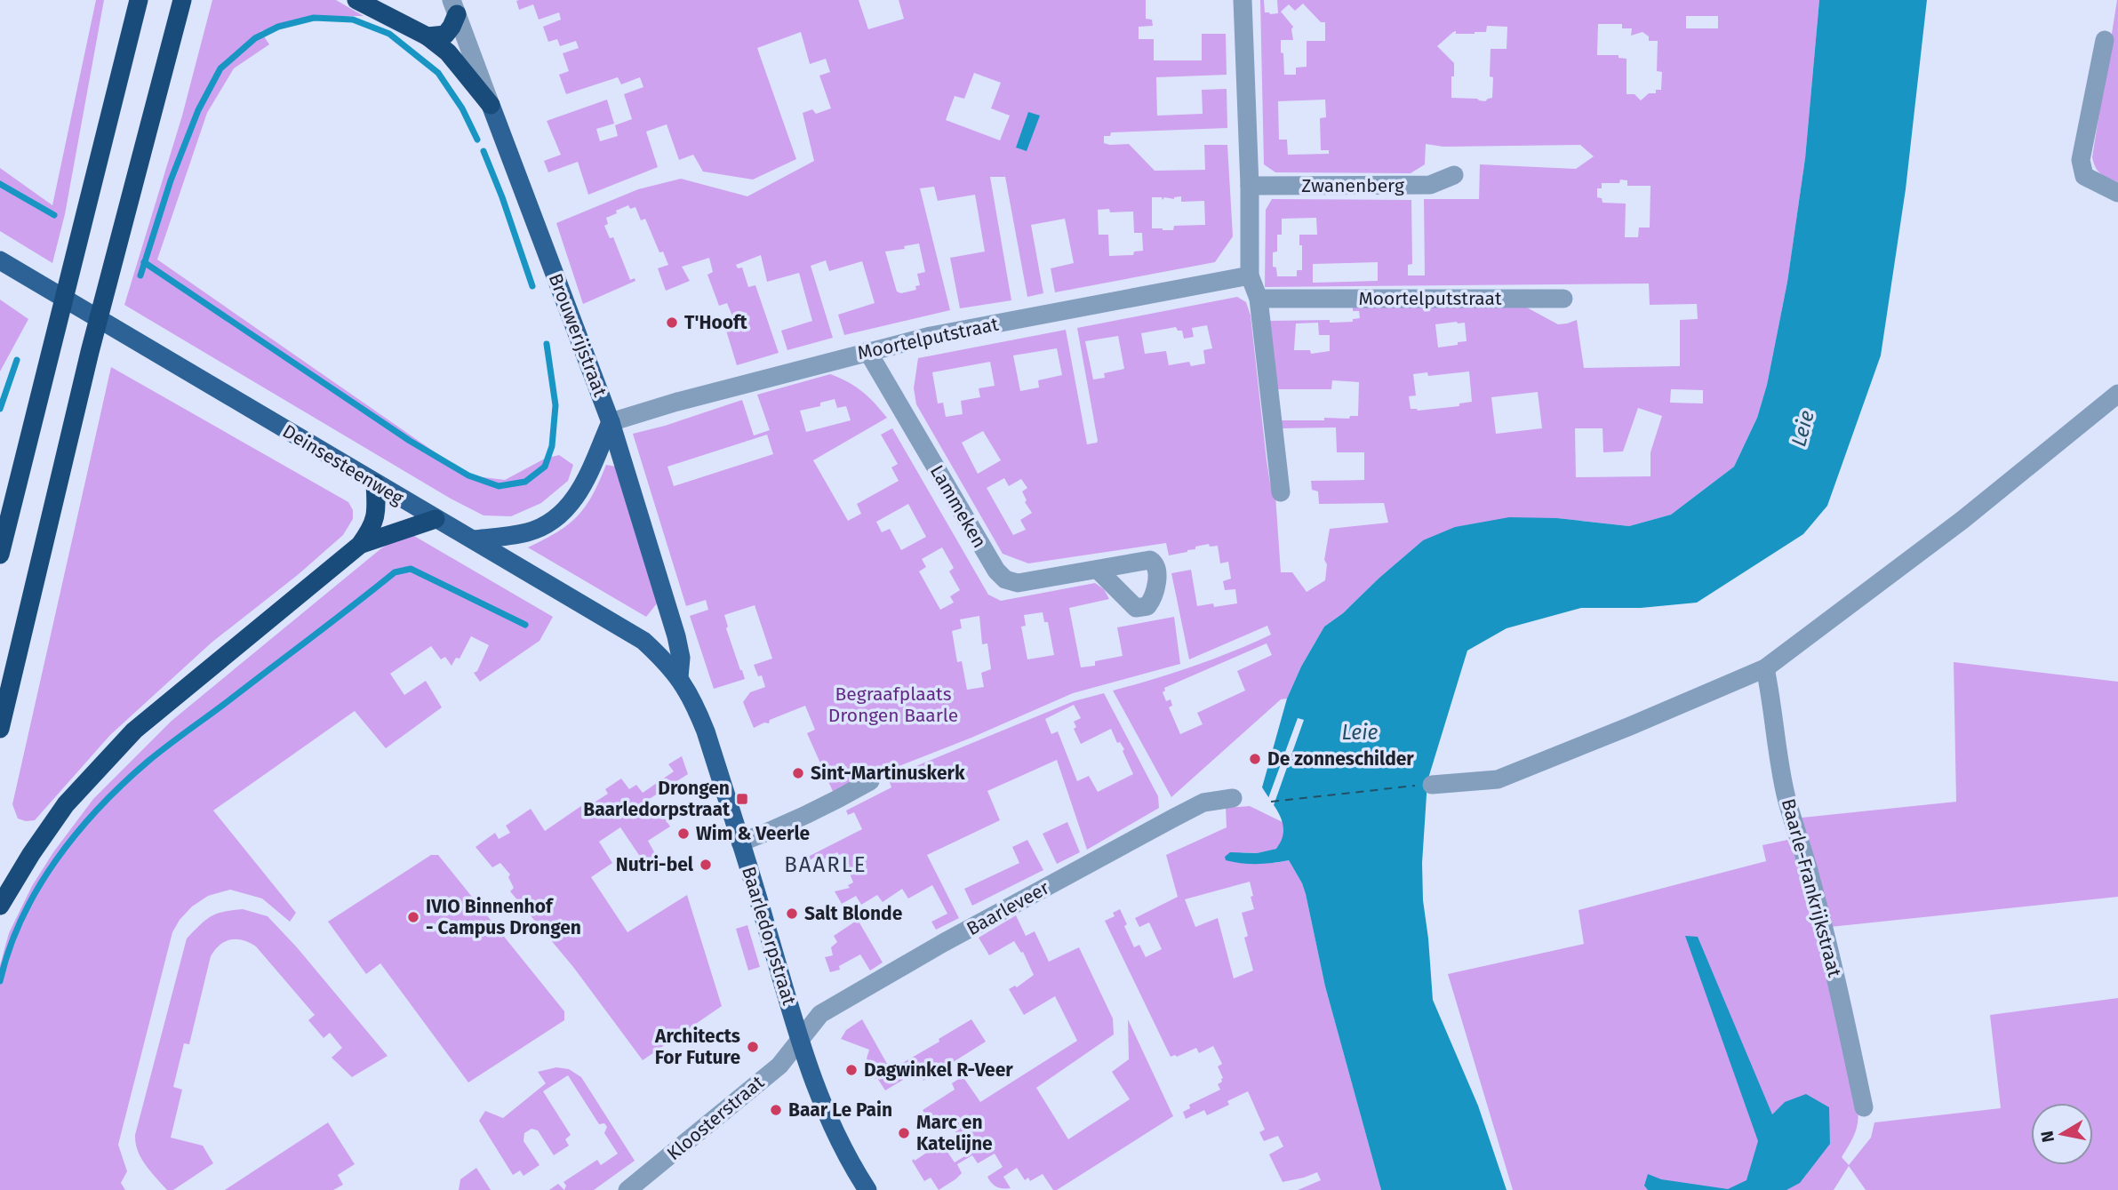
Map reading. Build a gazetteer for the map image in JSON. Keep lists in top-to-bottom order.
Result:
{
  "streets": {
    "main road": ["Brouwerijstraat", "Deinsesteenweg", "Baarledorpstraat"],
    "street": [
      "Zwanenberg",
      "Moortelputstraat",
      "Lammeken",
      "Baarle-Frankrijkstraat",
      "Baarleveer",
      "Kloosterstraat"
    ]
  },
  "crossings": [
    ["Moortelputstraat", "Brouwerijstraat"],
    ["Moortelputstraat", "Lammeken"],
    ["Brouwerijstraat", "Deinsesteenweg"],
    ["Brouwerijstraat", "Baarledorpstraat"],
    ["Deinsesteenweg", "Baarledorpstraat"],
    ["Baarleveer", "Baarledorpstraat"],
    ["Baarleveer", "Kloosterstraat"],
    ["Baarledorpstraat", "Kloosterstraat"]
  ],
  "districts": ["BAARLE"],
  "water": ["Leie"],
  "parks": ["Begraafplaats Drongen Baarle"],
  "places": {
    "other": [
      "T'Hooft",
      "De zonneschilder",
      "Sint-Martinuskerk",
      "Wim & Veerle",
      "Nutri-bel",
      "Salt Blonde",
      "IVIO Binnenhof - Campus Drongen",
      "Architects For Future",
      "Dagwinkel R-Veer",
      "Baar Le Pain",
      "Marc en Katelijne"
    ],
    "transit": ["Drongen Baarledorpstraat"]
  },
  "north": "left"
}
